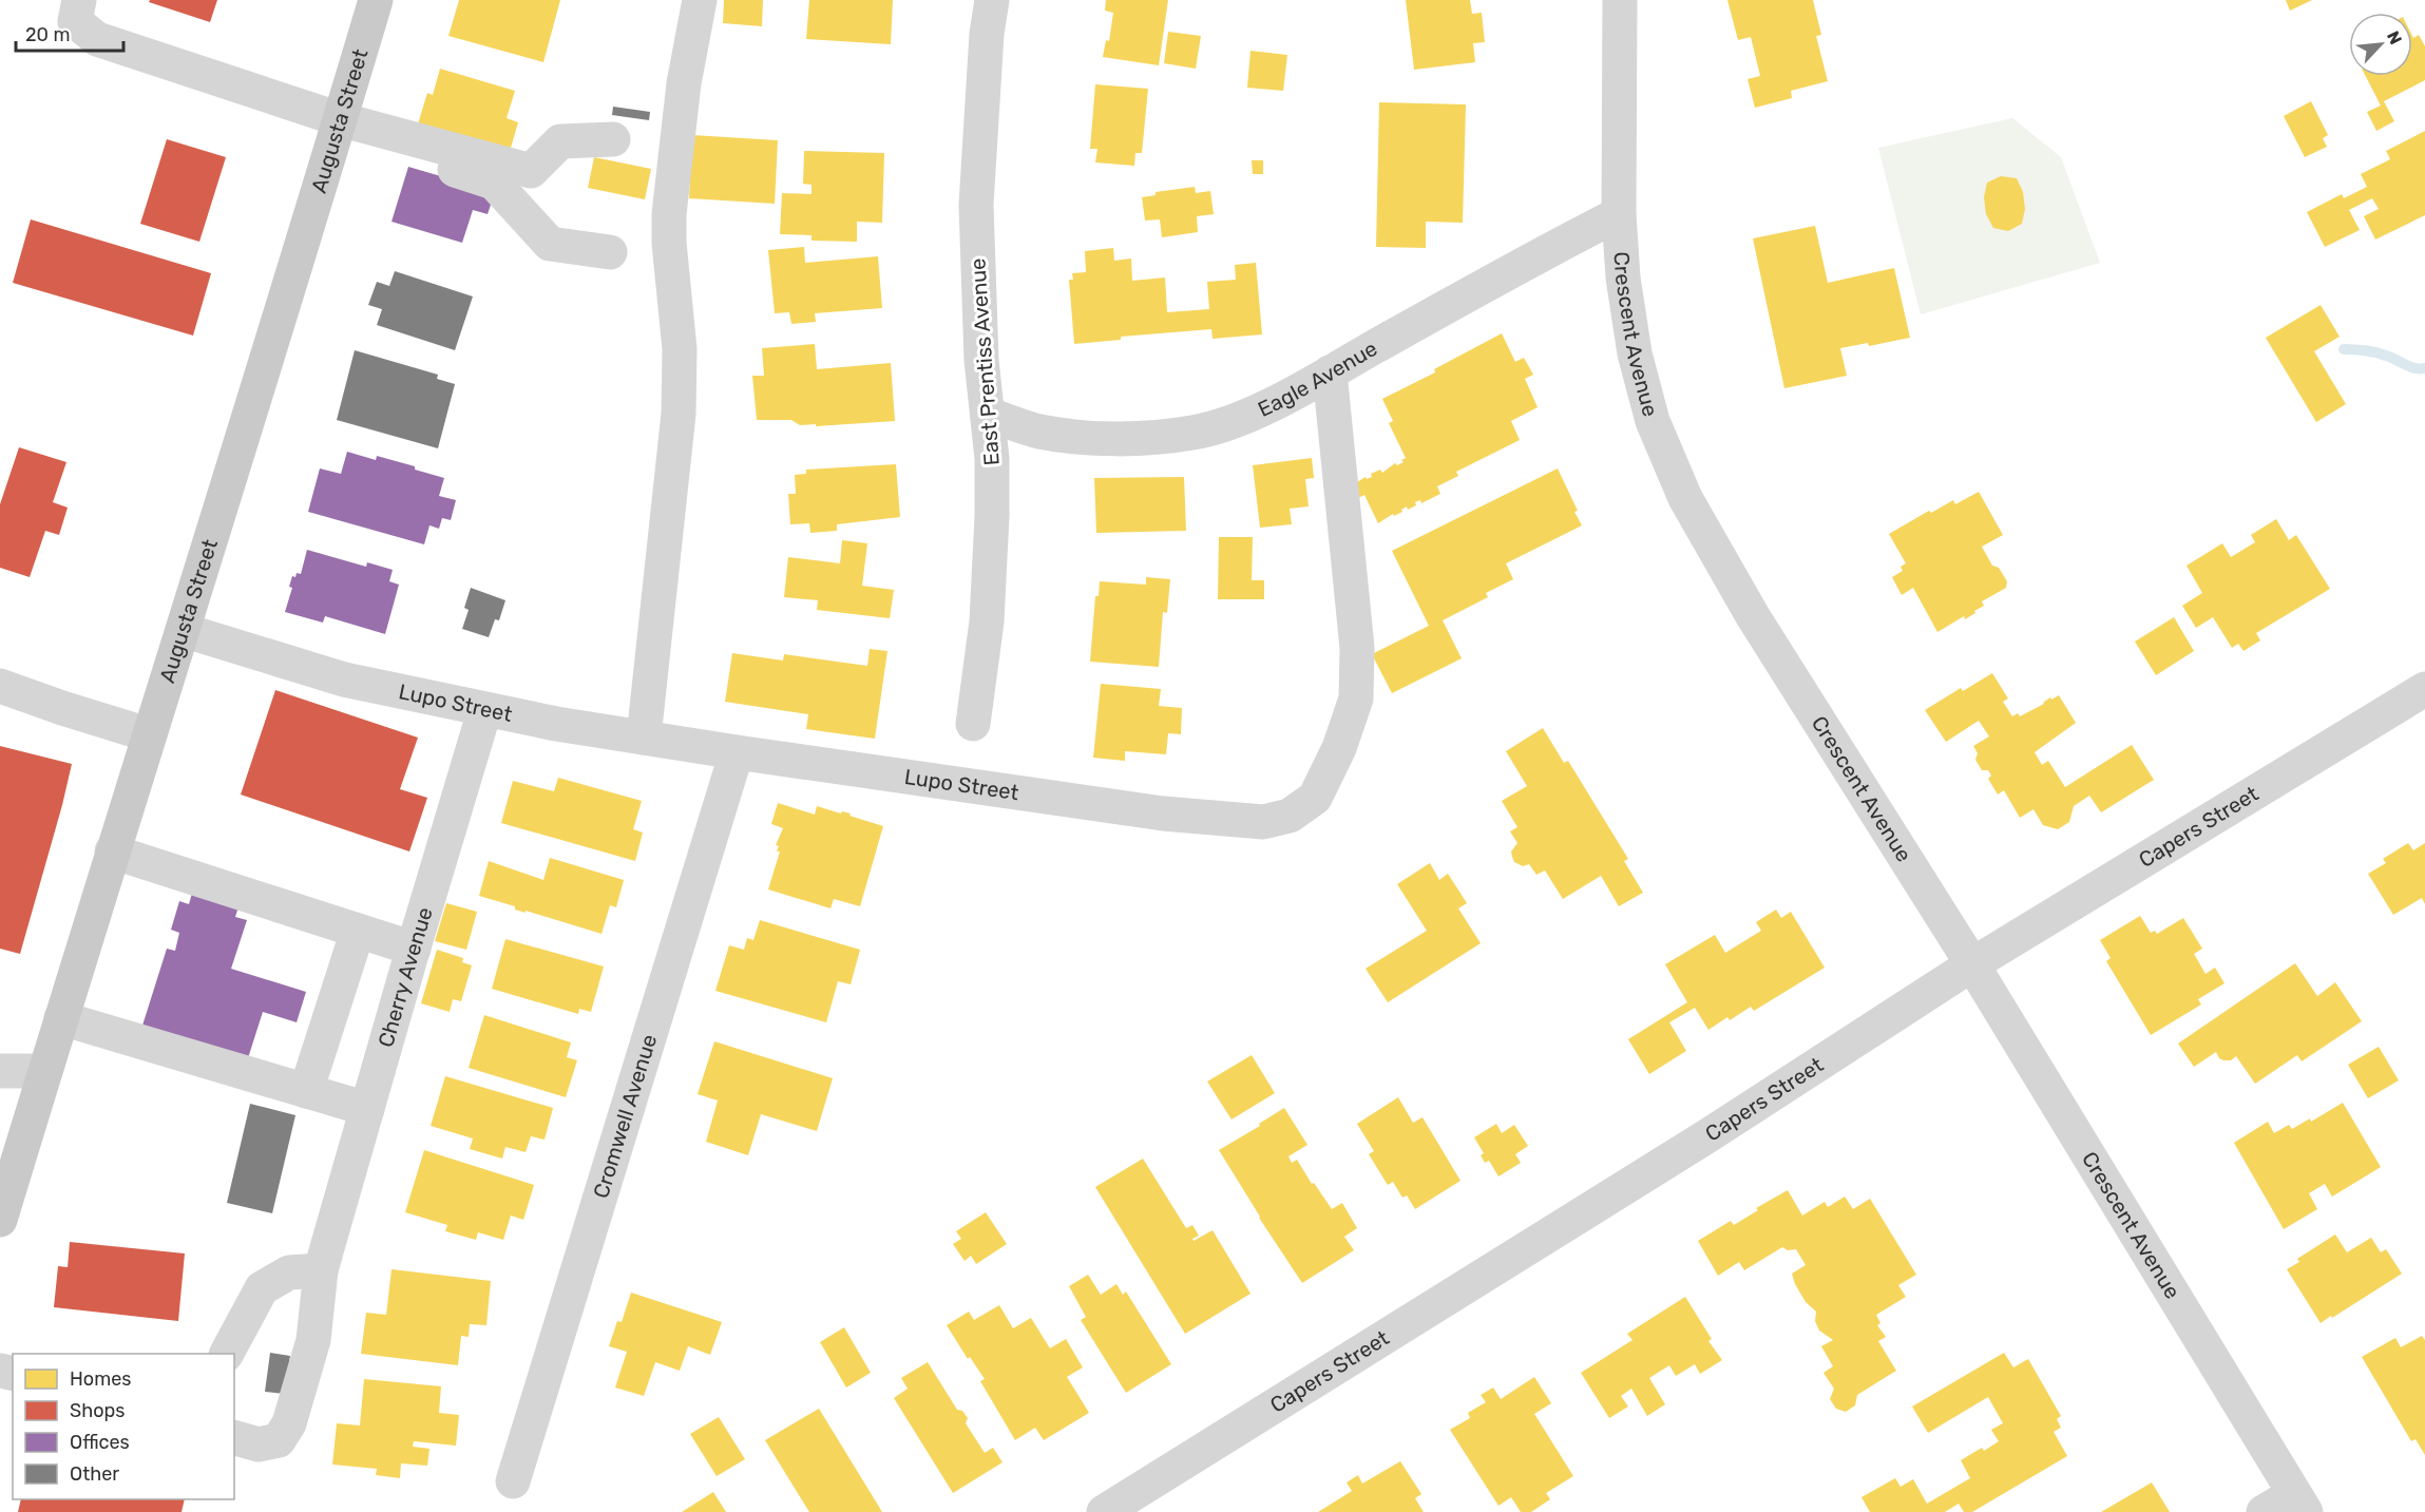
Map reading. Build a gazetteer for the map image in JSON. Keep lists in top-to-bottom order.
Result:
{
  "streets": {
    "main road": ["Augusta Street"],
    "street": [
      "Crescent Avenue",
      "East Prentiss Avenue",
      "Eagle Avenue",
      "Lupo Street",
      "Capers Street",
      "Cherry Avenue",
      "Cromwell Avenue"
    ]
  },
  "crossings": [
    ["Augusta Street", "Lupo Street"],
    ["Crescent Avenue", "Eagle Avenue"],
    ["Crescent Avenue", "Capers Street"],
    ["East Prentiss Avenue", "Eagle Avenue"],
    ["Eagle Avenue", "Lupo Street"],
    ["Lupo Street", "Cherry Avenue"],
    ["Lupo Street", "Cromwell Avenue"]
  ],
  "legend": [
    "Homes",
    "Shops",
    "Offices",
    "Other"
  ],
  "scale_bar": "20 m",
  "north": "top right"
}
